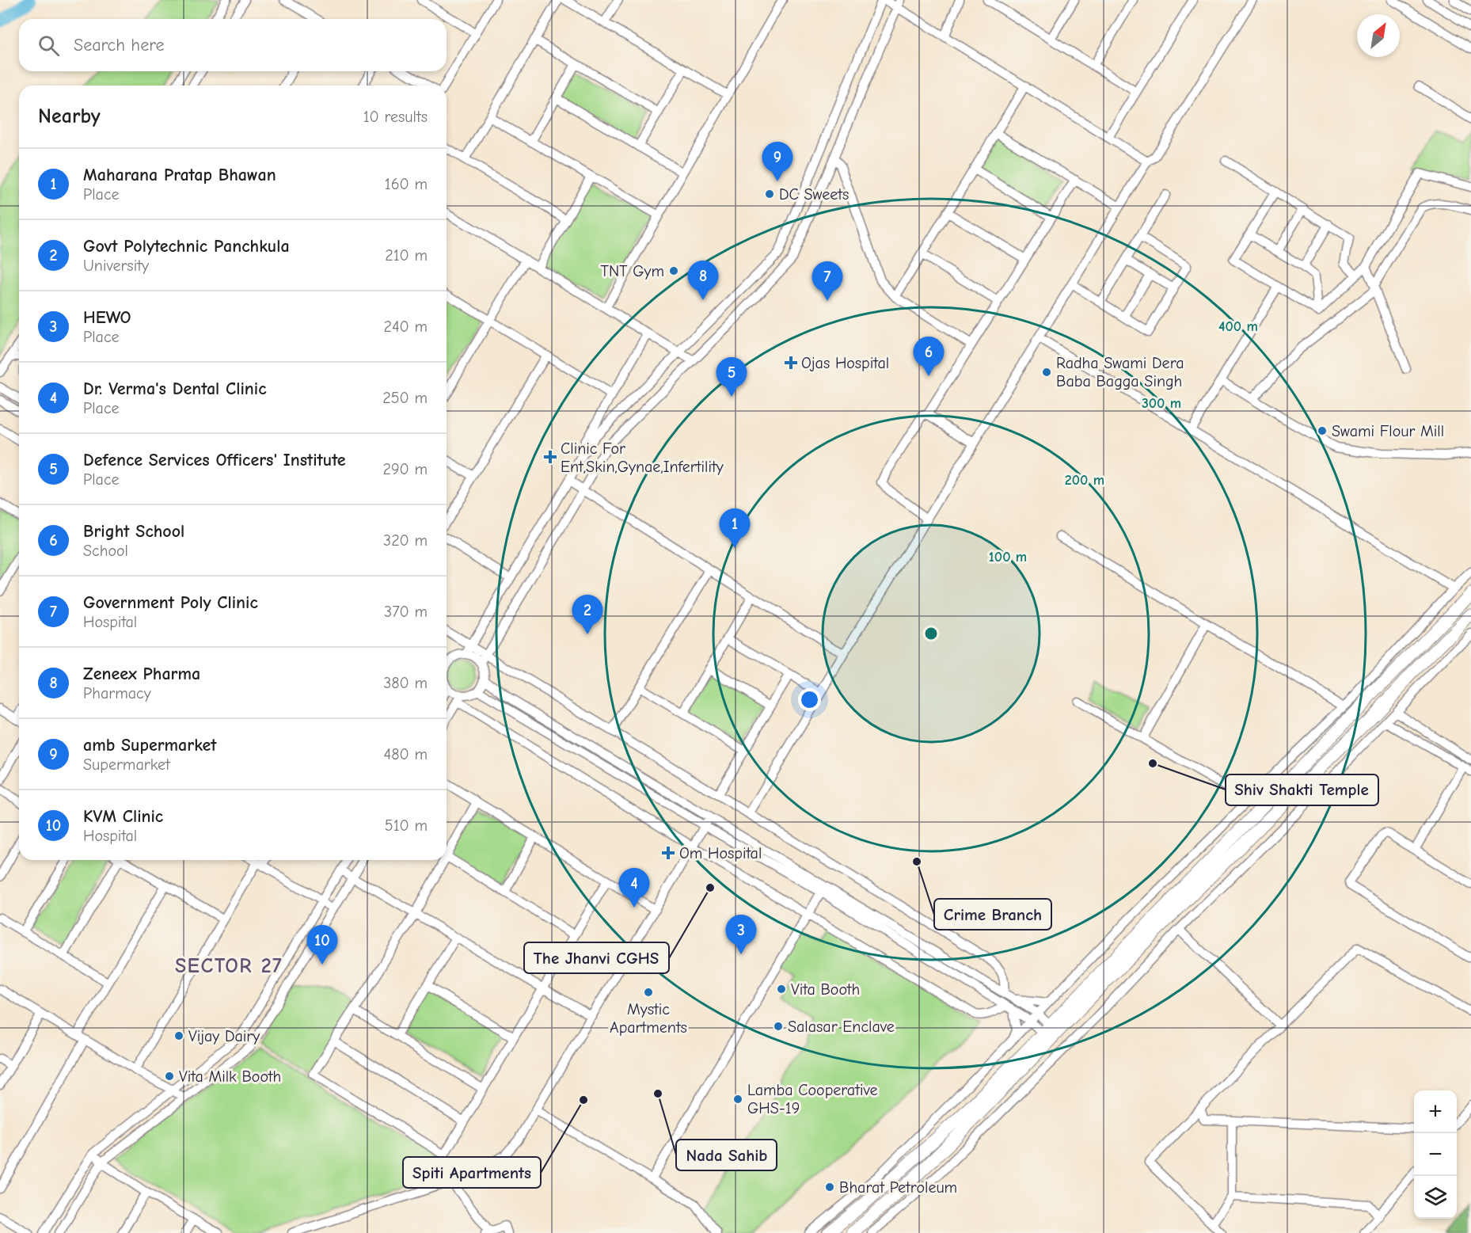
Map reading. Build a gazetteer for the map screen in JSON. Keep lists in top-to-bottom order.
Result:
{
  "districts": ["SECTOR 27"],
  "places": {
    "other": [
      "DC Sweets",
      "TNT Gym",
      "Radha Swami Dera Baba Bagga Singh",
      "Swami Flour Mill",
      "Shiv Shakti Temple",
      "Crime Branch",
      "The Jhanvi CGHS",
      "Vita Booth",
      "Mystic Apartments",
      "Salasar Enclave",
      "Vijay Dairy",
      "Vita Milk Booth",
      "Nada Sahib",
      "Lamba Cooperative GHS-19",
      "Spiti Apartments",
      "Bharat Petroleum"
    ],
    "health": ["Ojas Hospital", "Clinic For Ent,Skin,Gynae,Infertility", "Om Hospital"]
  },
  "north": "top right",
  "page": {
    "search": "Search here",
    "heading": ["Nearby", "10 results"],
    "pins": [
      "9",
      "8",
      "7",
      "6",
      "5",
      "1",
      "2",
      "4",
      "3",
      "10"
    ],
    "list": [
      {
        "mark": "1",
        "name": "Maharana Pratap Bhawan",
        "note": "Place",
        "value": "160 m"
      },
      {
        "mark": "2",
        "name": "Govt Polytechnic Panchkula",
        "note": "University",
        "value": "210 m"
      },
      {
        "mark": "3",
        "name": "HEWO",
        "note": "Place",
        "value": "240 m"
      },
      {
        "mark": "4",
        "name": "Dr. Verma's Dental Clinic",
        "note": "Place",
        "value": "250 m"
      },
      {
        "mark": "5",
        "name": "Defence Services Officers' Institute",
        "note": "Place",
        "value": "290 m"
      },
      {
        "mark": "6",
        "name": "Bright School",
        "note": "School",
        "value": "320 m"
      },
      {
        "mark": "7",
        "name": "Government Poly Clinic",
        "note": "Hospital",
        "value": "370 m"
      },
      {
        "mark": "8",
        "name": "Zeneex Pharma",
        "note": "Pharmacy",
        "value": "380 m"
      },
      {
        "mark": "9",
        "name": "amb Supermarket",
        "note": "Supermarket",
        "value": "480 m"
      },
      {
        "mark": "10",
        "name": "KVM Clinic",
        "note": "Hospital",
        "value": "510 m"
      }
    ],
    "map_buttons": ["+", "−"]
  },
  "rings": [
    "400 m",
    "300 m",
    "200 m",
    "100 m"
  ]
}
